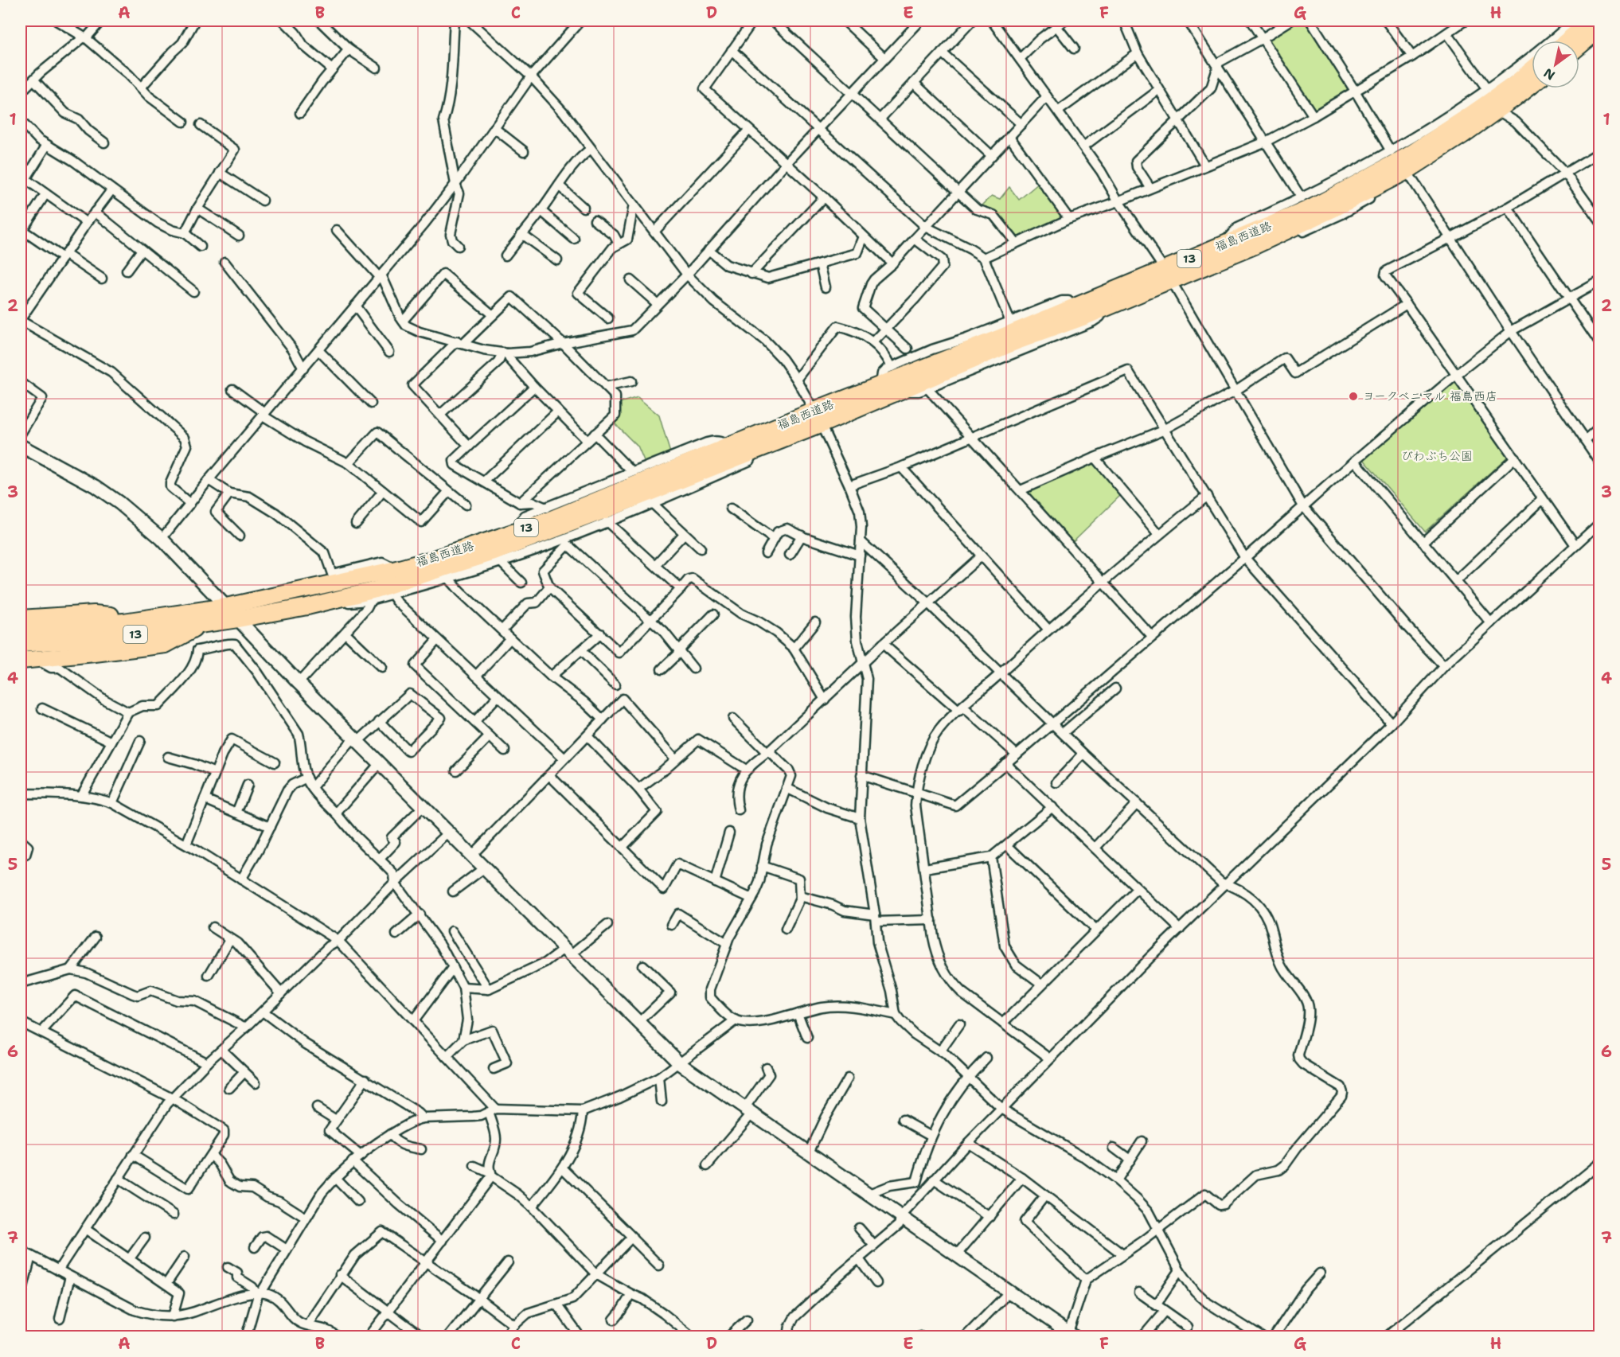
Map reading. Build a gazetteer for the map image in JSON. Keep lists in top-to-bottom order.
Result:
{
  "streets": {
    "highway": ["福島西道路", "13"]
  },
  "parks": ["びわぶち公園"],
  "places": ["ヨークベニマル 福島西店"],
  "north": "bottom left",
  "grid": {
    "columns": [
      "A",
      "B",
      "C",
      "D",
      "E",
      "F",
      "G",
      "H"
    ],
    "rows": [
      "1",
      "2",
      "3",
      "4",
      "5",
      "6",
      "7"
    ]
  }
}
